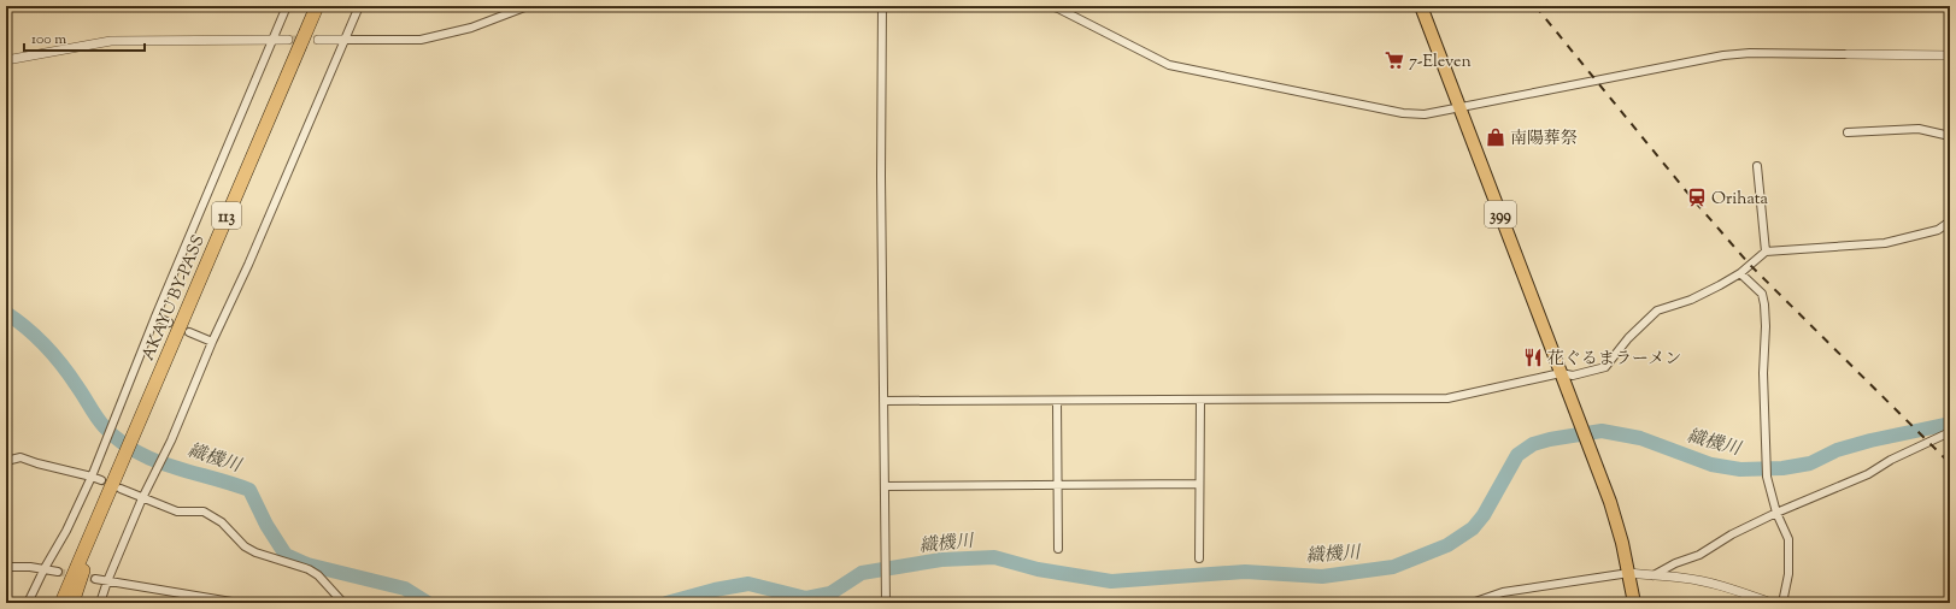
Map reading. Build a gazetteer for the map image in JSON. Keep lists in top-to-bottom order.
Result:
{
  "streets": {
    "highway": ["399", "113", "AKAYU BY-PASS"]
  },
  "water": ["織機川"],
  "places": {
    "supermarket": ["7-Eleven"],
    "shop": ["南陽葬祭"],
    "station": ["Orihata"],
    "restaurant": ["花ぐるまラーメン"]
  },
  "scale_bar": "100 m"
}
